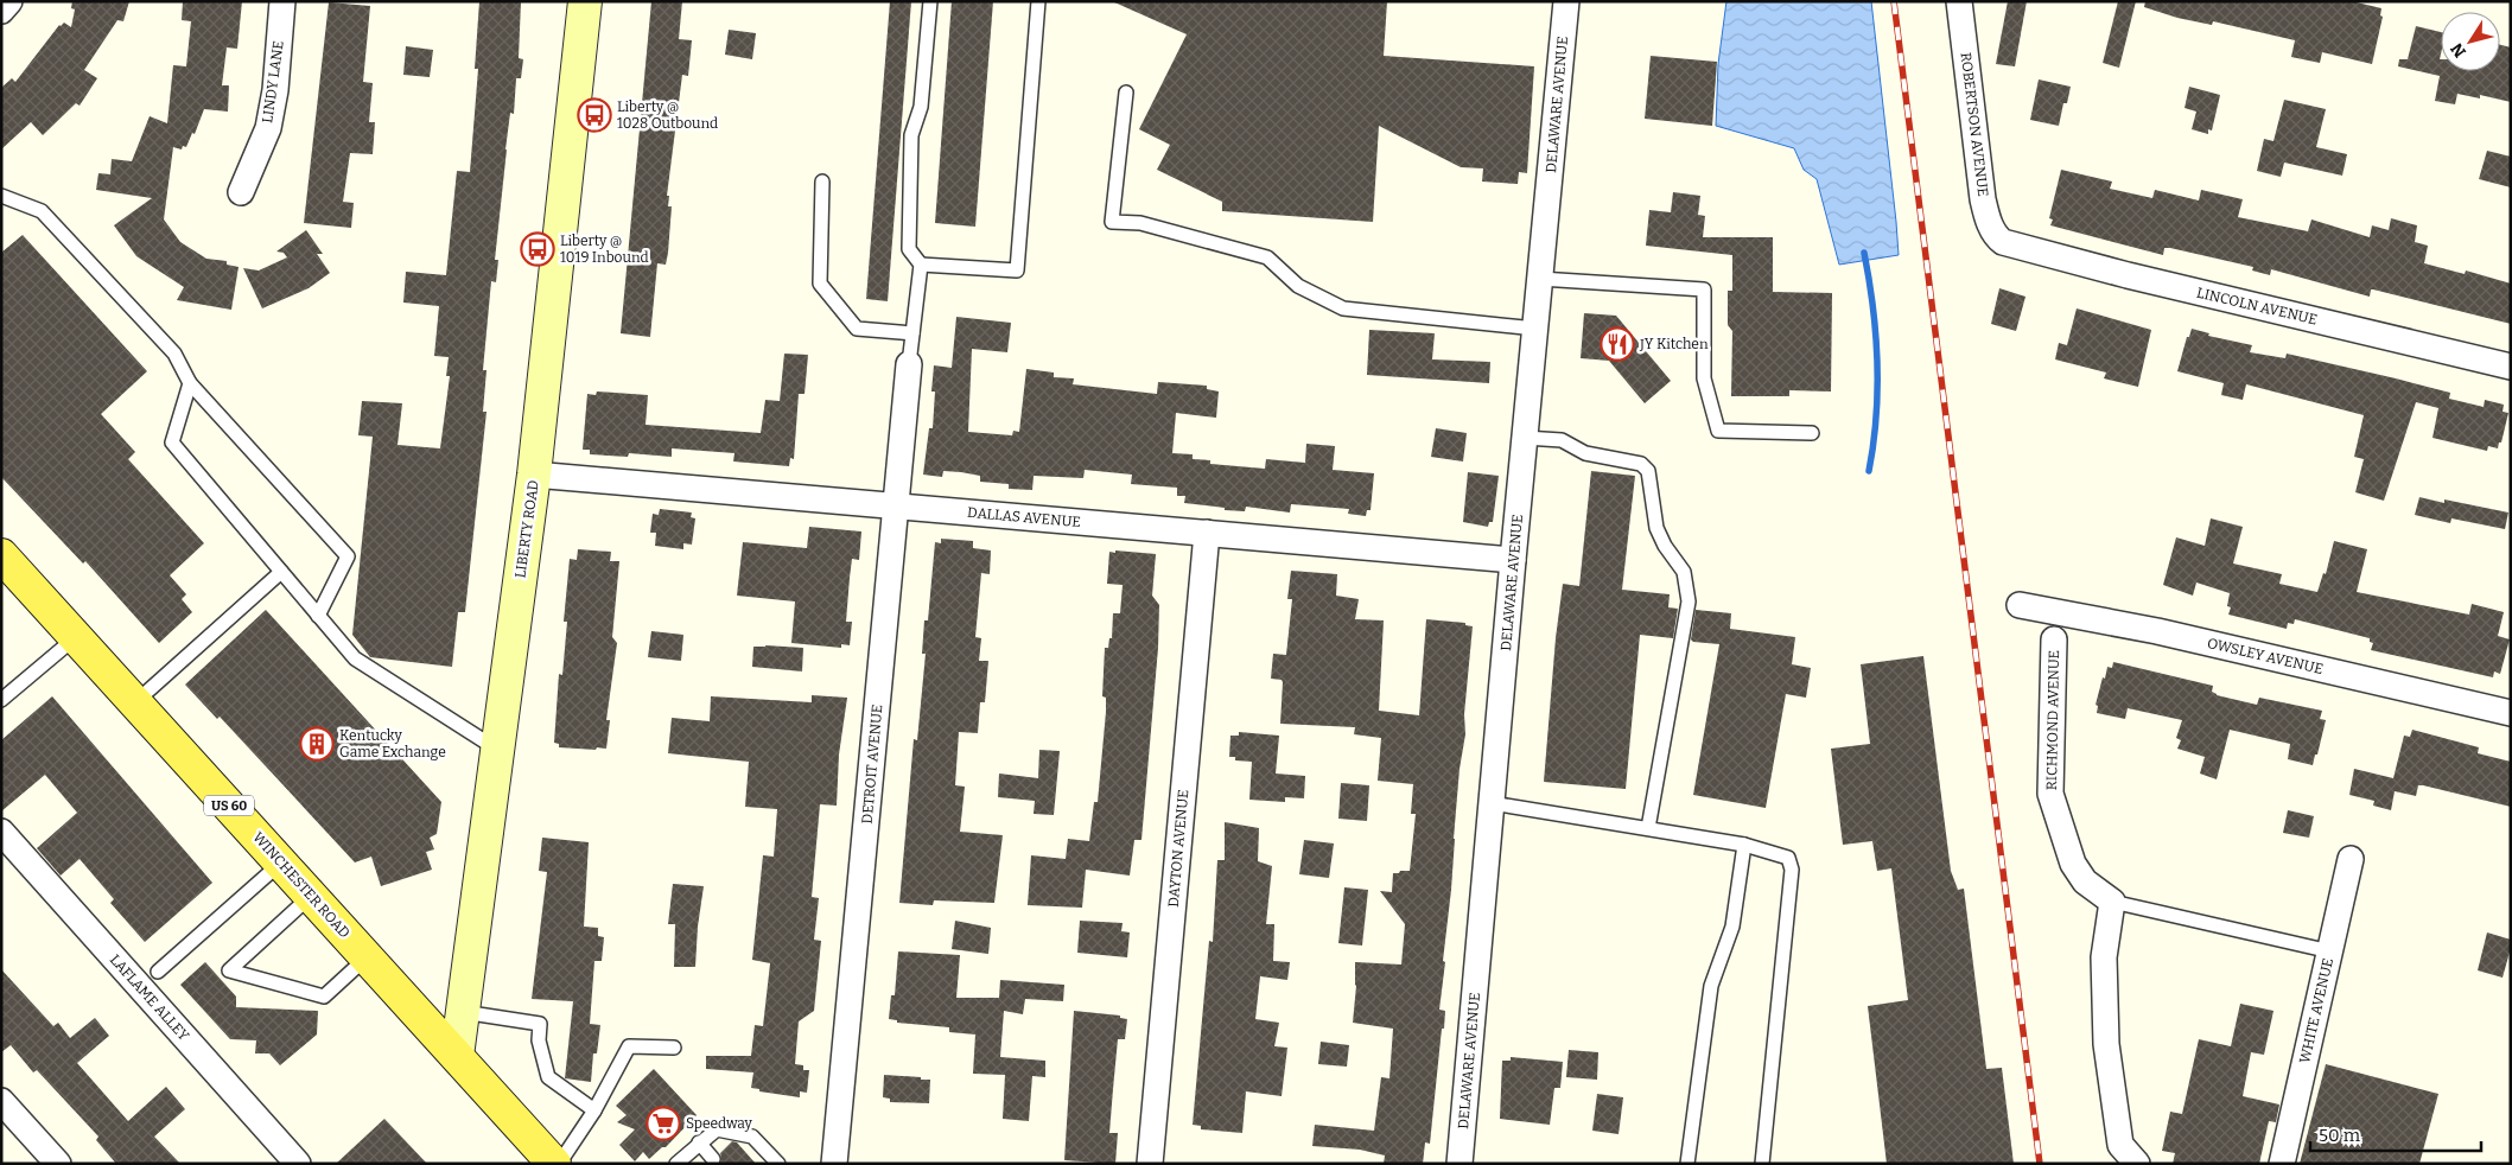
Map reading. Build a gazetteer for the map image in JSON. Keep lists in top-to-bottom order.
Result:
{
  "streets": {
    "main road": ["LIBERTY ROAD", "US 60", "WINCHESTER ROAD"],
    "street": [
      "LINDY LANE",
      "DELAWARE AVENUE",
      "ROBERTSON AVENUE",
      "LINCOLN AVENUE",
      "DALLAS AVENUE",
      "OWSLEY AVENUE",
      "RICHMOND AVENUE",
      "DETROIT AVENUE",
      "DAYTON AVENUE",
      "LAFLAME ALLEY",
      "WHITE AVENUE"
    ]
  },
  "crossings": [
    ["DELAWARE AVENUE", "DALLAS AVENUE"],
    ["ROBERTSON AVENUE", "LINCOLN AVENUE"],
    ["DALLAS AVENUE", "LIBERTY ROAD"],
    ["DALLAS AVENUE", "DETROIT AVENUE"],
    ["DALLAS AVENUE", "DAYTON AVENUE"],
    ["LIBERTY ROAD", "WINCHESTER ROAD"]
  ],
  "places": {
    "bus stop": ["Liberty @ 1028 Outbound", "Liberty @ 1019 Inbound"],
    "restaurant": ["JY Kitchen"],
    "building": ["Kentucky Game Exchange"],
    "supermarket": ["Speedway"]
  },
  "scale_bar": "50 m",
  "north": "bottom left"
}
